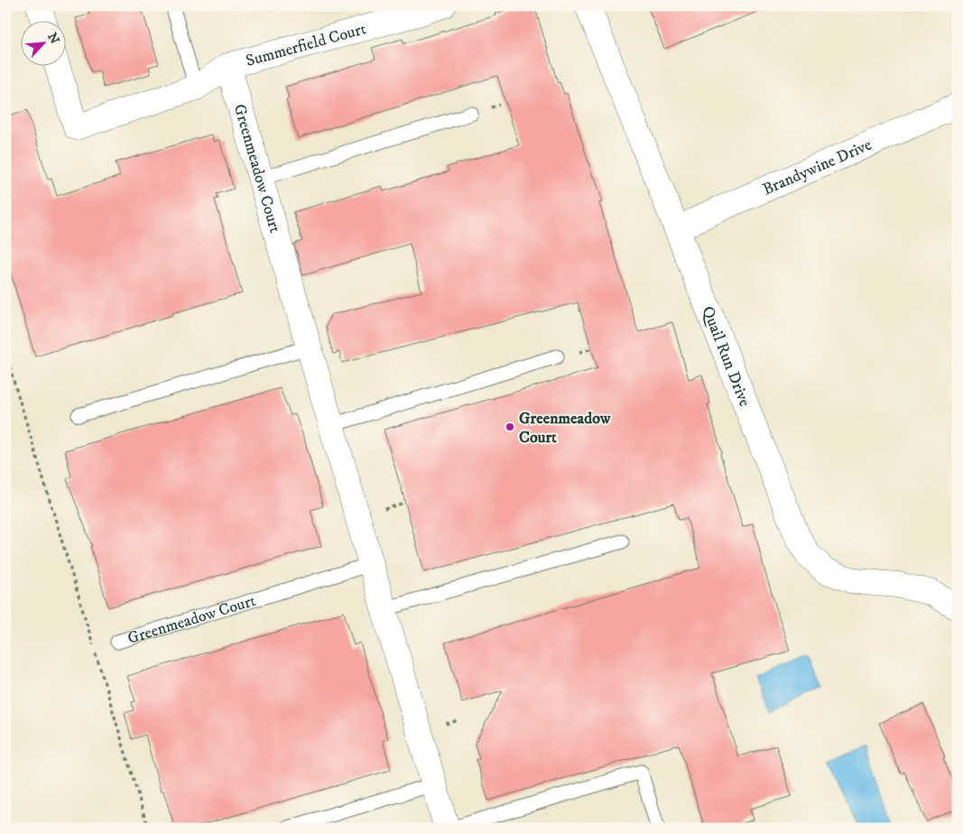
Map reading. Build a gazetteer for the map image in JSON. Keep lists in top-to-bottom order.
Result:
{
  "streets": {
    "street": [
      "Summerfield Court",
      "Brandywine Drive",
      "Greenmeadow Court",
      "Quail Run Drive"
    ]
  },
  "crossings": [
    ["Summerfield Court", "Greenmeadow Court"],
    ["Brandywine Drive", "Quail Run Drive"]
  ],
  "places": ["Greenmeadow Court"],
  "north": "top right"
}
